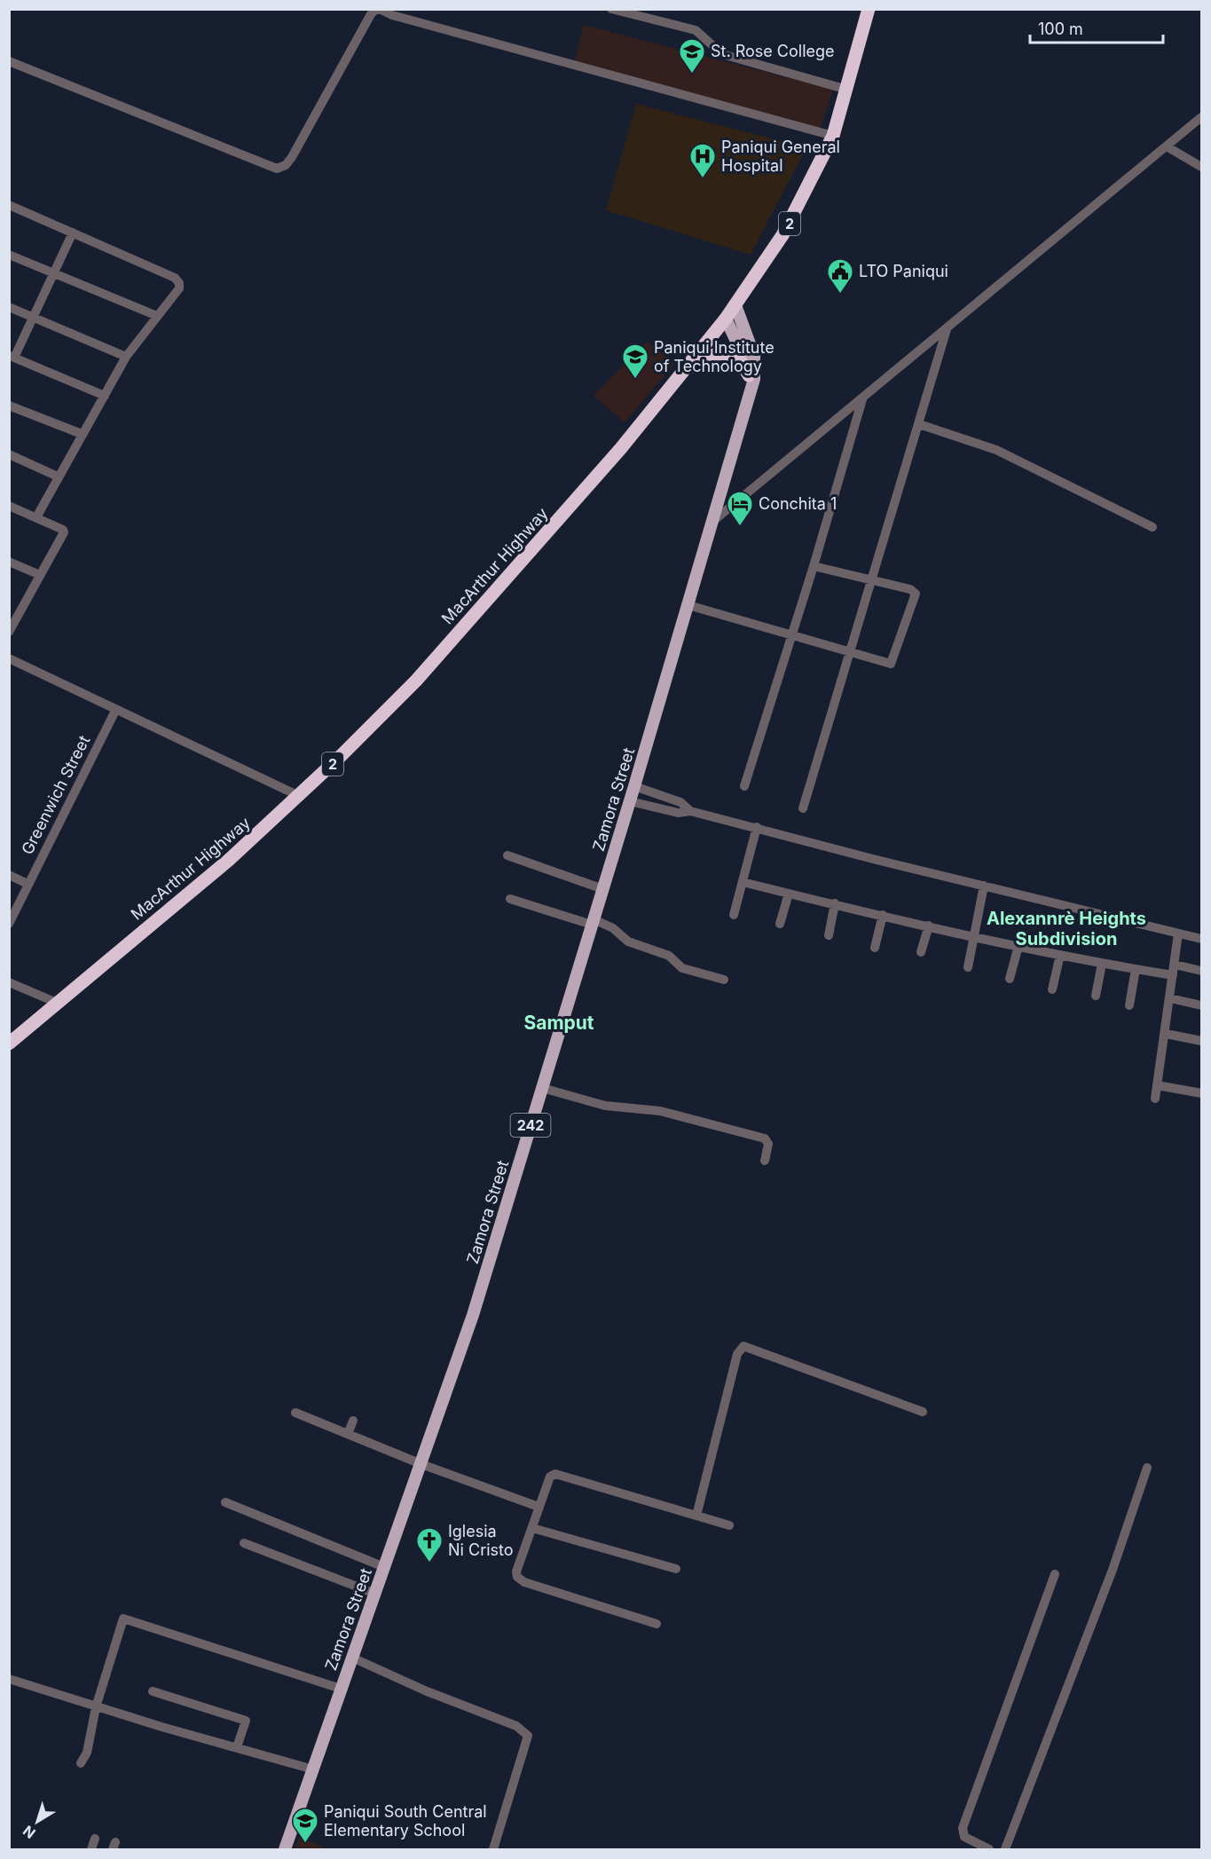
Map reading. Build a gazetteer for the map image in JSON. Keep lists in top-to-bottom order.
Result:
{
  "streets": {
    "highway": ["2", "MacArthur Highway"],
    "main road": ["Zamora Street", "242"],
    "street": ["Greenwich Street"]
  },
  "crossings": [
    ["MacArthur Highway", "Zamora Street"]
  ],
  "districts": ["Alexannrè Heights Subdivision", "Samput"],
  "places": {
    "school or university": ["St. Rose College", "Paniqui Institute of Technology", "Paniqui South Central Elementary School"],
    "hospital": ["Paniqui General Hospital"],
    "public building": ["LTO Paniqui"],
    "hotel": ["Conchita 1"],
    "church": ["Iglesia Ni Cristo"]
  },
  "scale_bar": "100 m",
  "north": "bottom left"
}
